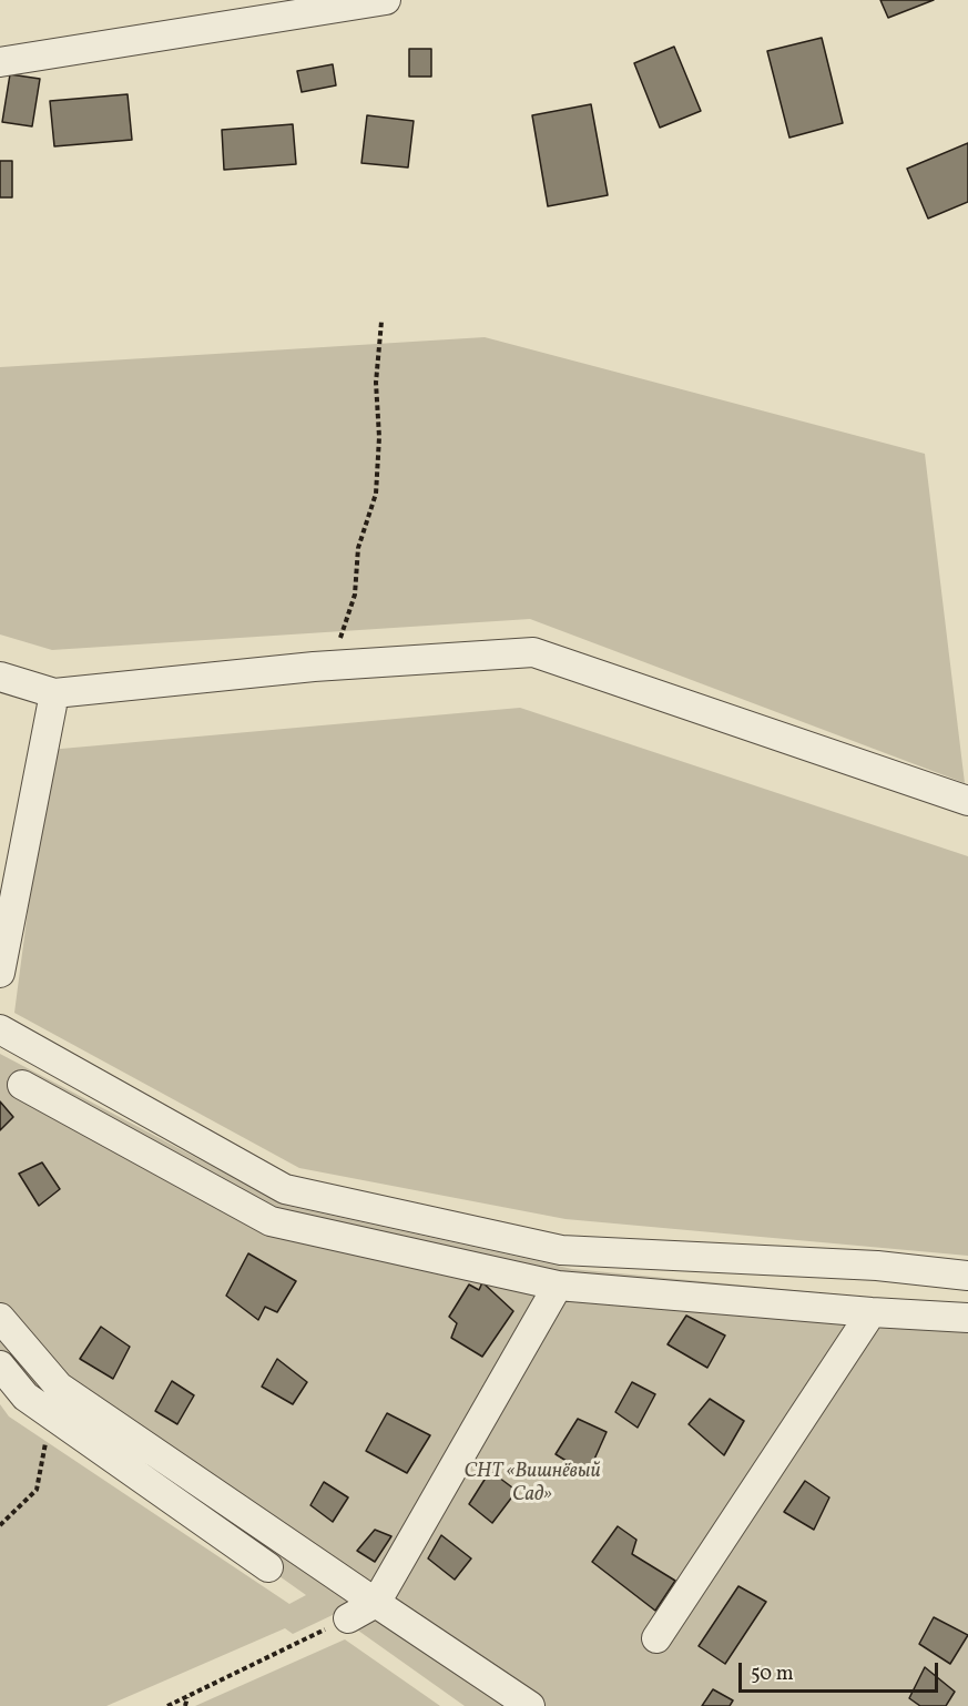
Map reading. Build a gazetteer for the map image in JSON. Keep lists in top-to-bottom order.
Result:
{
  "parks": ["СНТ «Вишнёвый Сад»"],
  "scale_bar": "50 m"
}
